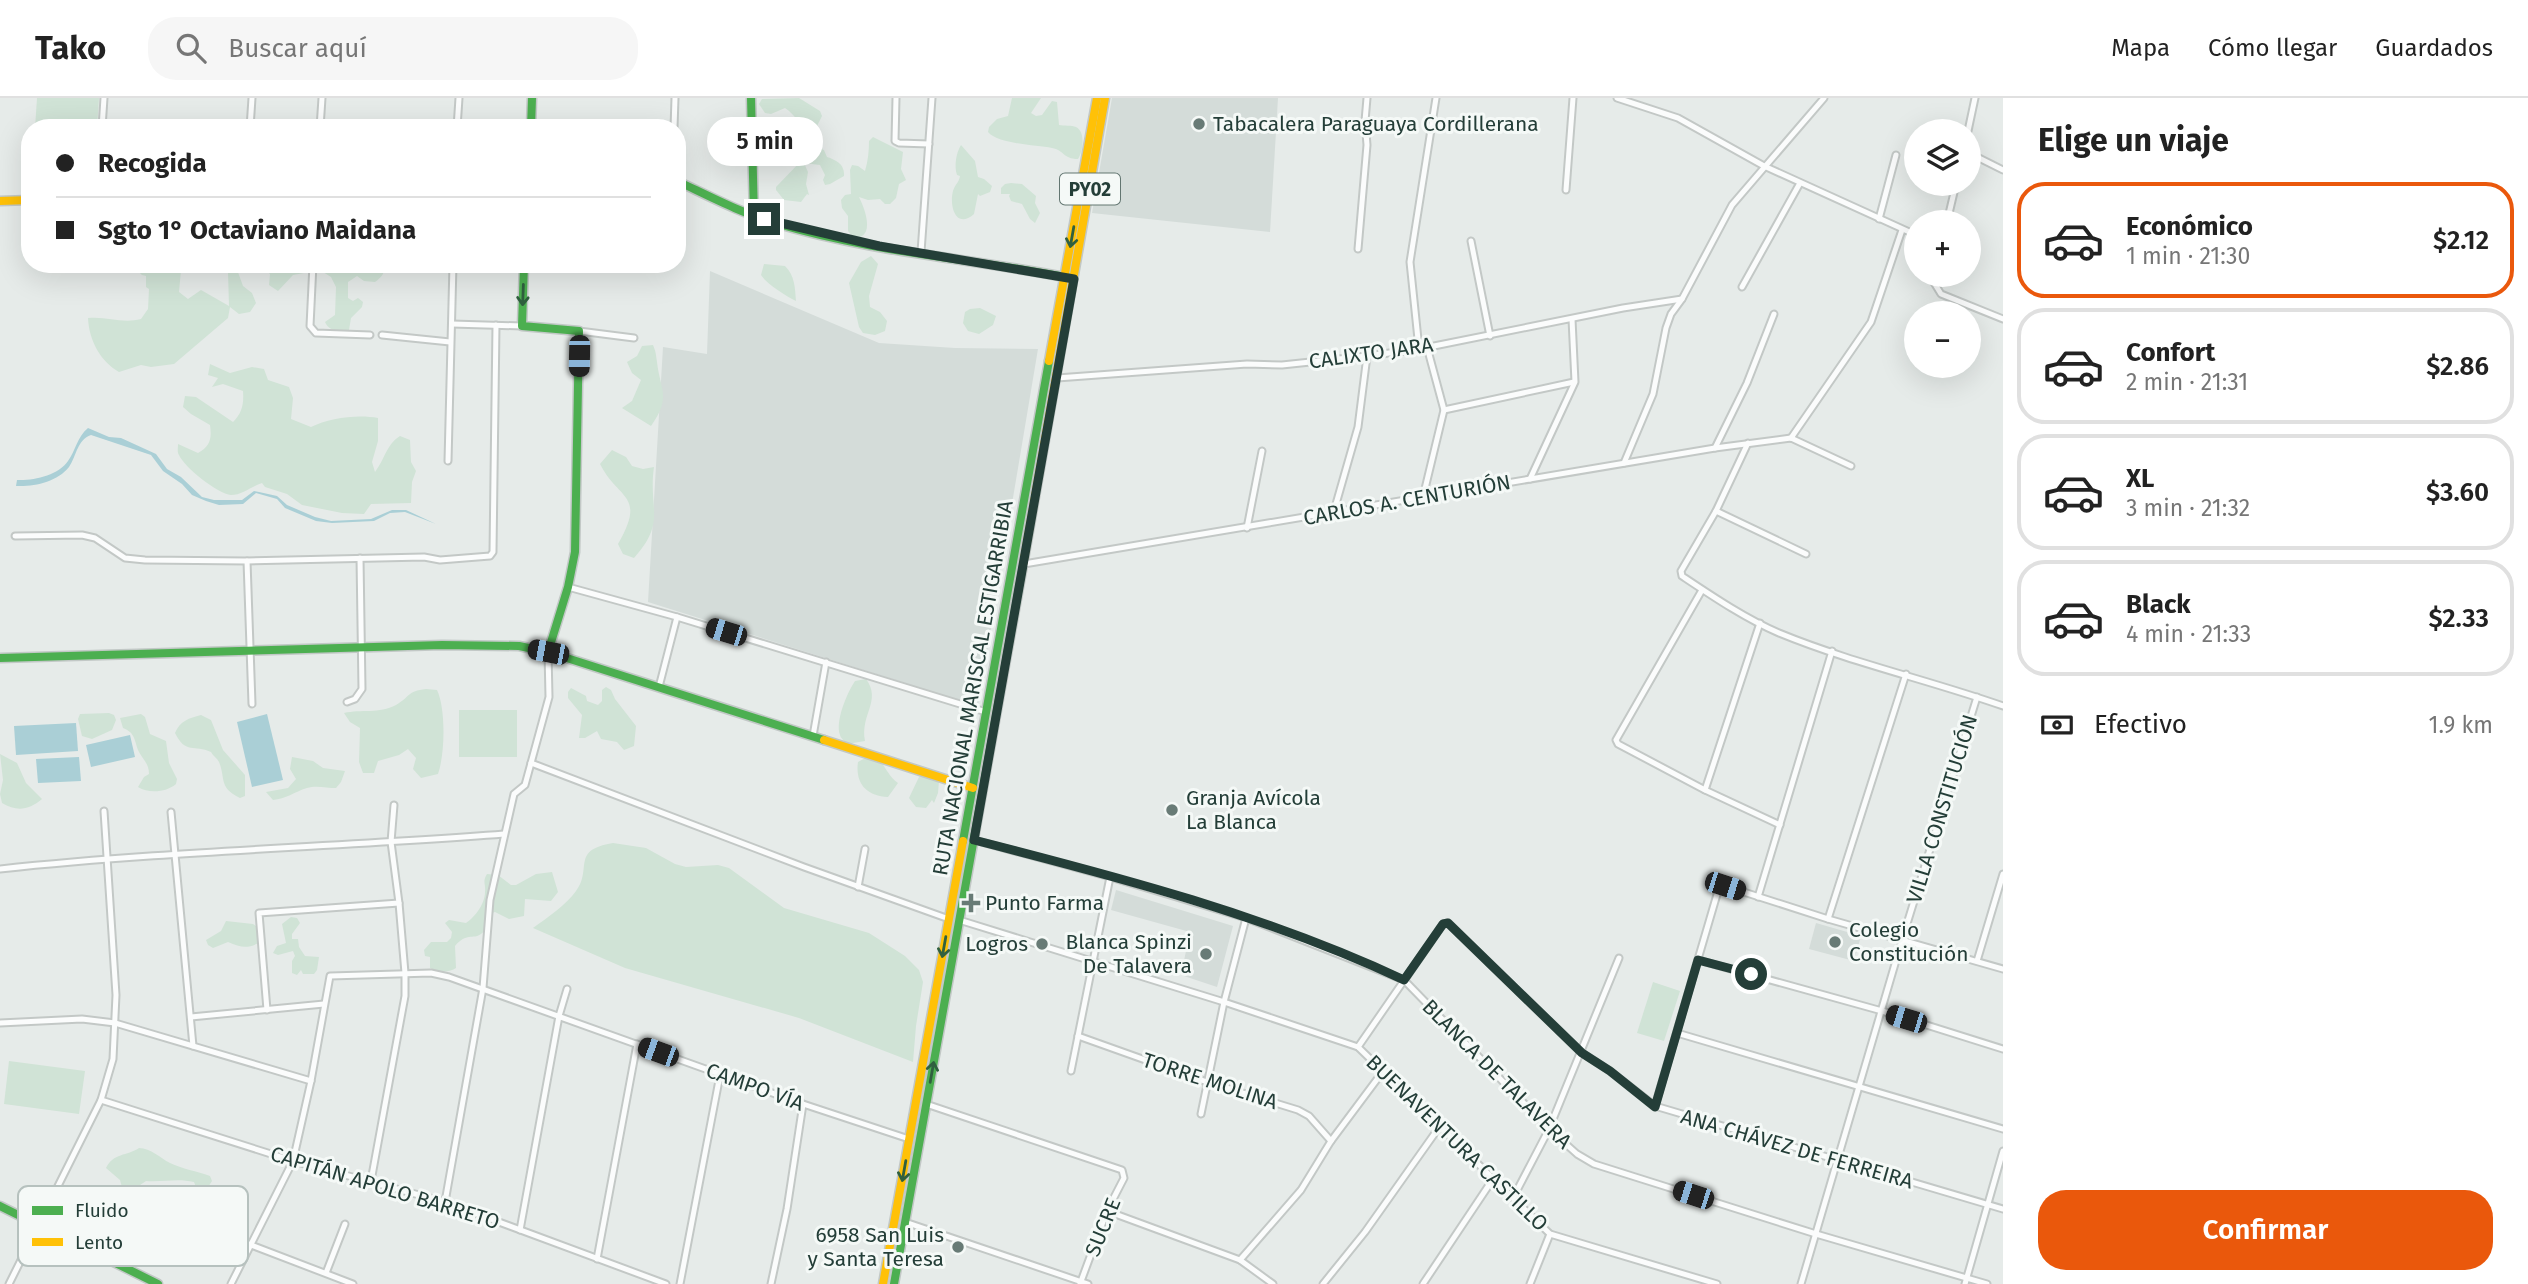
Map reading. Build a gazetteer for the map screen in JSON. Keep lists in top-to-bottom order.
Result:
{
  "streets": {
    "main road": ["PY02", "RUTA NACIONAL MARISCAL ESTIGARRIBIA"],
    "street": [
      "CALIXTO JARA",
      "CARLOS A. CENTURIÓN",
      "VILLA CONSTITUCIÓN",
      "BLANCA DE TALAVERA",
      "TORRE MOLINA",
      "CAMPO VÍA",
      "BUENAVENTURA CASTILLO",
      "ANA CHÁVEZ DE FERREIRA",
      "CAPITÁN APOLO BARRETO",
      "SUCRE"
    ]
  },
  "crossings": [
    ["CALIXTO JARA", "RUTA NACIONAL MARISCAL ESTIGARRIBIA"],
    ["CARLOS A. CENTURIÓN", "RUTA NACIONAL MARISCAL ESTIGARRIBIA"],
    ["RUTA NACIONAL MARISCAL ESTIGARRIBIA", "BLANCA DE TALAVERA"],
    ["RUTA NACIONAL MARISCAL ESTIGARRIBIA", "CAMPO VÍA"],
    ["RUTA NACIONAL MARISCAL ESTIGARRIBIA", "BUENAVENTURA CASTILLO"],
    ["RUTA NACIONAL MARISCAL ESTIGARRIBIA", "SUCRE"],
    ["VILLA CONSTITUCIÓN", "BLANCA DE TALAVERA"],
    ["VILLA CONSTITUCIÓN", "ANA CHÁVEZ DE FERREIRA"],
    ["BLANCA DE TALAVERA", "ANA CHÁVEZ DE FERREIRA"]
  ],
  "places": {
    "other": [
      "Tabacalera Paraguaya Cordillerana",
      "Granja Avícola La Blanca",
      "Colegio Constitución",
      "Logros",
      "Blanca Spinzi De Talavera",
      "6958 San Luis y Santa Teresa"
    ],
    "health": ["Punto Farma"]
  },
  "legend": ["Fluido", "Lento"],
  "page": {
    "header": "Tako",
    "search": "Buscar aquí",
    "nav": ["Mapa", "Cómo llegar", "Guardados"],
    "heading": "Elige un viaje",
    "bubble": "5 min",
    "map_buttons": ["+", "−"],
    "banner": ["Recogida", "Sgto 1° Octaviano Maidana"],
    "list": [
      {
        "name": "Económico",
        "note": "1 min · 21:30",
        "value": "$2.12"
      },
      {
        "name": "Confort",
        "note": "2 min · 21:31",
        "value": "$2.86"
      },
      {
        "name": "XL",
        "note": "3 min · 21:32",
        "value": "$3.60"
      },
      {
        "name": "Black",
        "note": "4 min · 21:33",
        "value": "$2.33"
      }
    ],
    "pay": ["Efectivo", "1.9 km"],
    "buttons": "Confirmar"
  }
}
